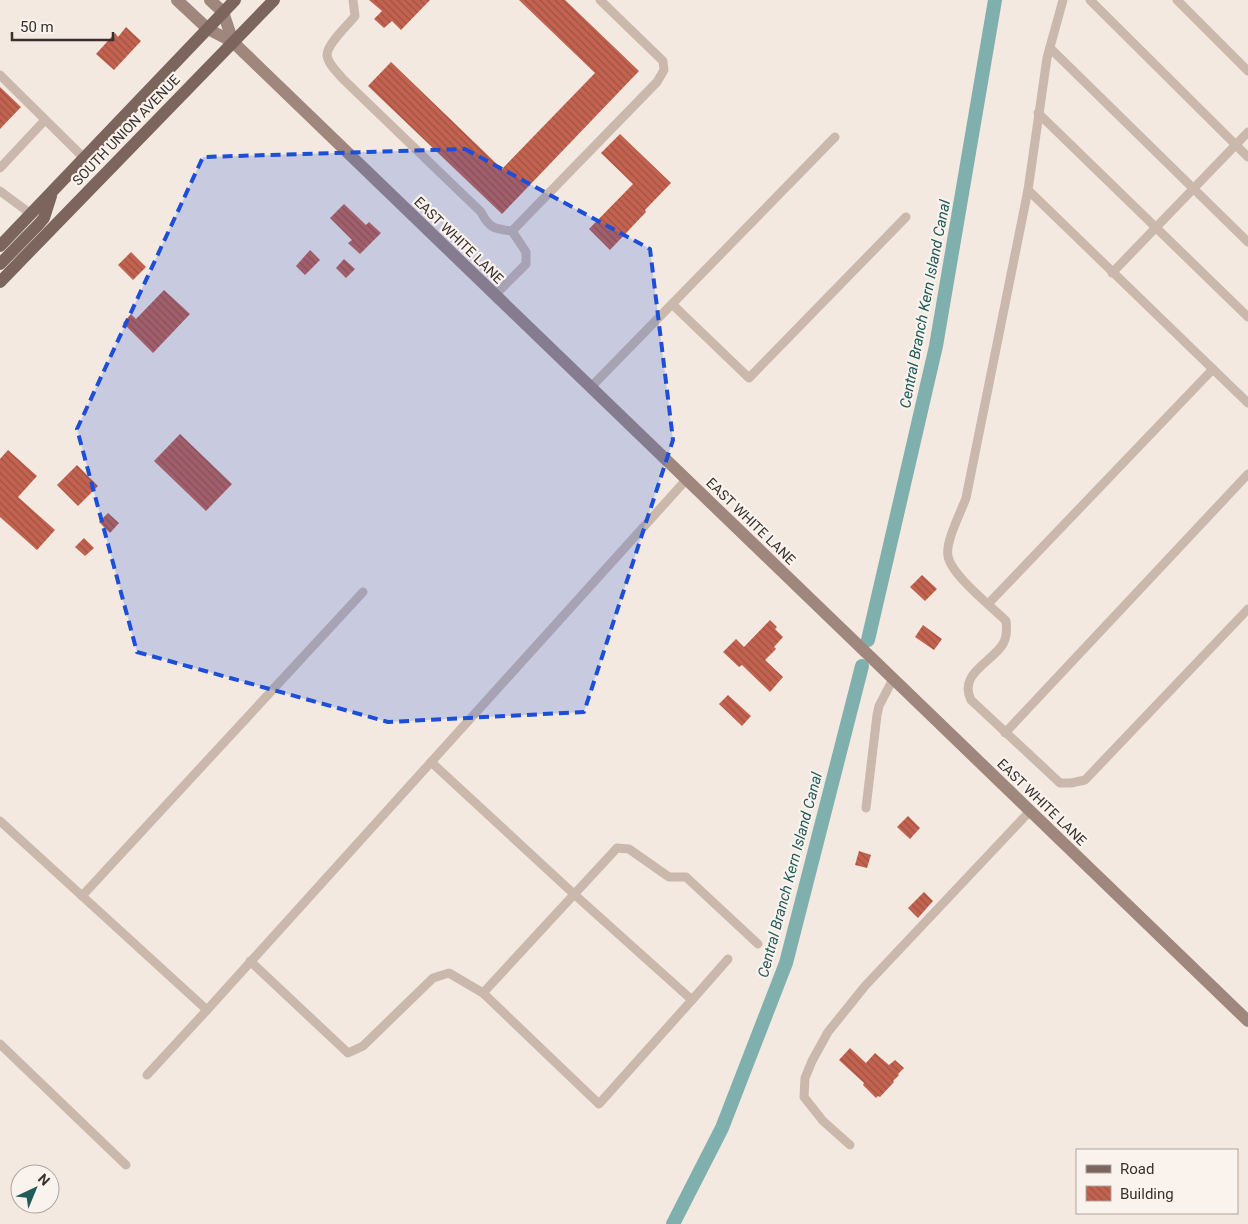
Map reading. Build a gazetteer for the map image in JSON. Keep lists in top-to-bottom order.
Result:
{
  "streets": {
    "main road": ["SOUTH UNION AVENUE"],
    "street": ["EAST WHITE LANE"]
  },
  "crossings": [
    ["SOUTH UNION AVENUE", "EAST WHITE LANE"]
  ],
  "water": ["Central Branch Kern Island Canal"],
  "legend": ["Road", "Building"],
  "scale_bar": "50 m",
  "north": "top right"
}
